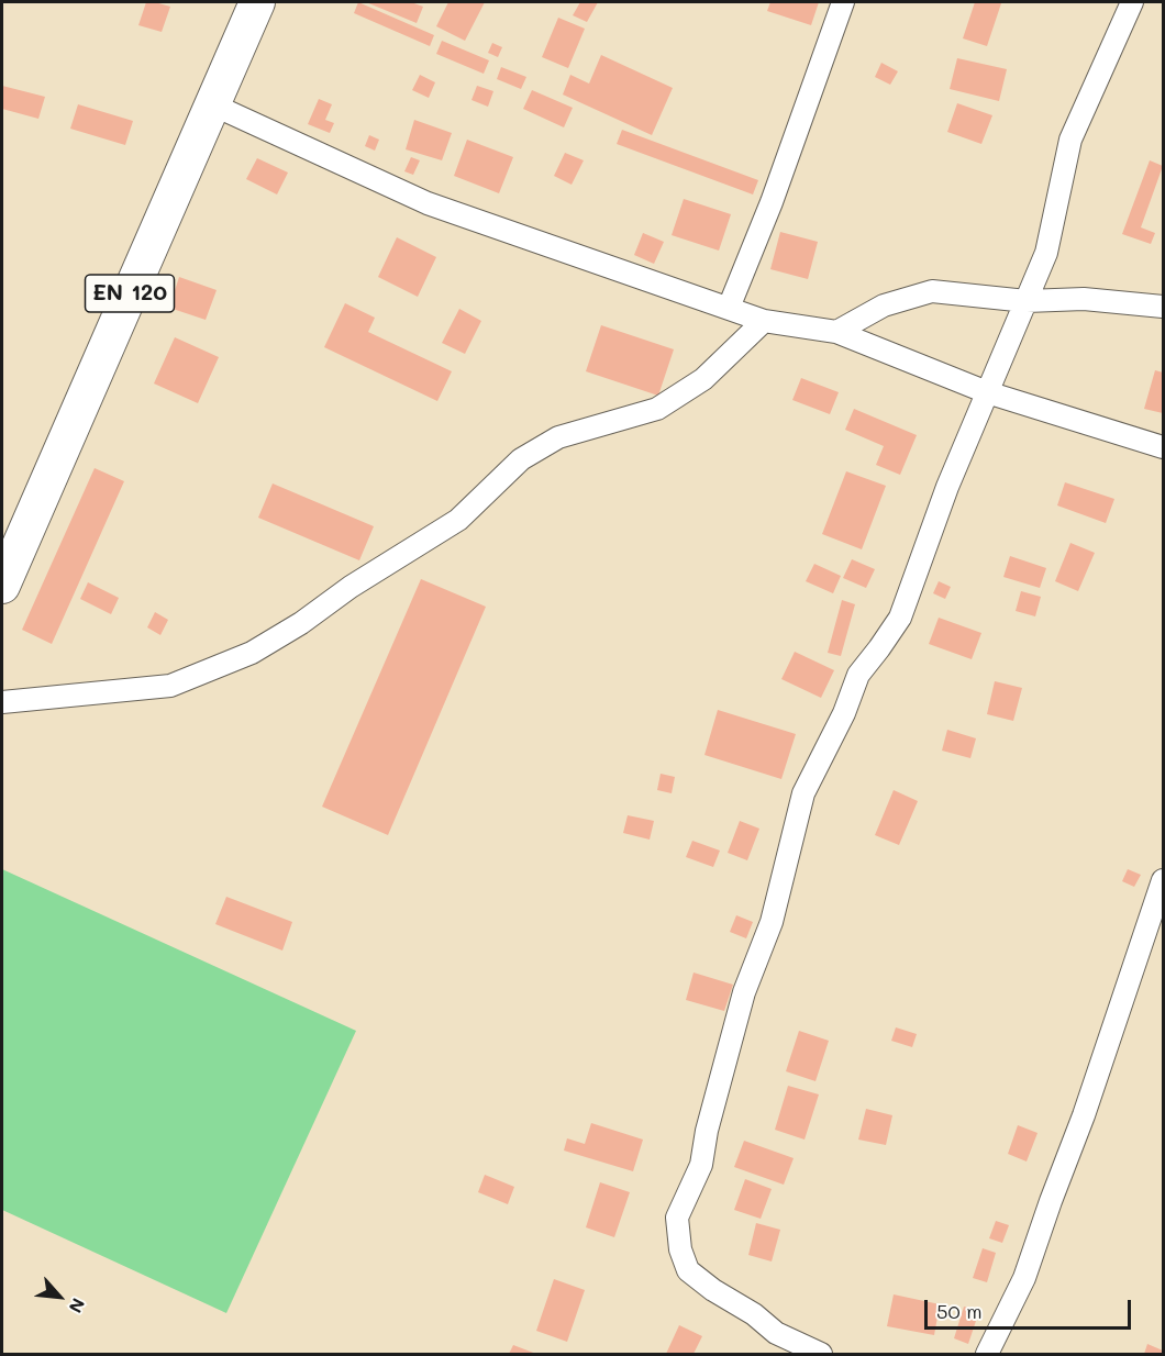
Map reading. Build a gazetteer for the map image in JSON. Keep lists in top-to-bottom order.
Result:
{
  "streets": {
    "main road": ["EN 120"]
  },
  "scale_bar": "50 m",
  "north": "bottom right"
}
